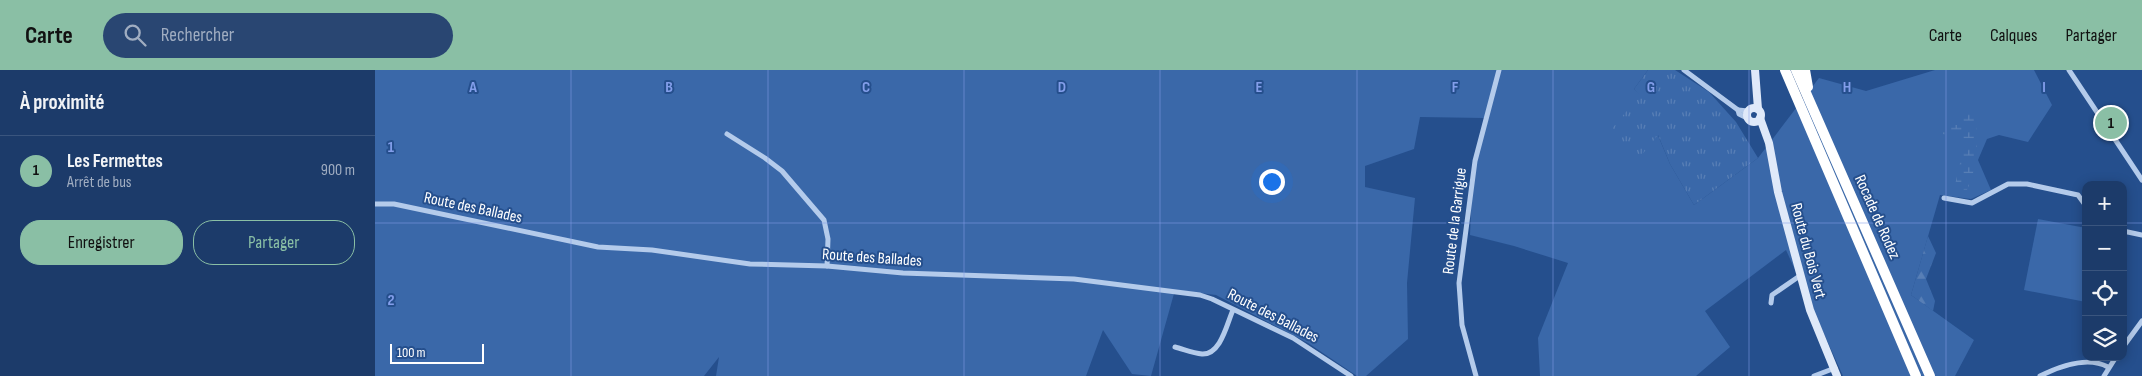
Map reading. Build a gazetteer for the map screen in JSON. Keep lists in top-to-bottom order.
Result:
{
  "streets": {
    "highway": ["Rocade de Rodez"],
    "street": ["Route des Ballades", "Route de la Garrigue", "Route du Bois Vert"]
  },
  "scale_bar": "100 m",
  "page": {
    "header": "Carte",
    "search": "Rechercher",
    "nav": ["Carte", "Calques", "Partager"],
    "heading": "À proximité",
    "pins": "1",
    "list": [
      {
        "mark": "1",
        "name": "Les Fermettes",
        "note": "Arrêt de bus",
        "value": "900 m"
      }
    ],
    "map_buttons": ["+", "−"],
    "buttons": ["Enregistrer", "Partager"],
    "scale": "100 m"
  },
  "grid": {
    "columns": [
      "A",
      "B",
      "C",
      "D",
      "E",
      "F",
      "G",
      "H",
      "I"
    ],
    "rows": ["1", "2"]
  }
}
